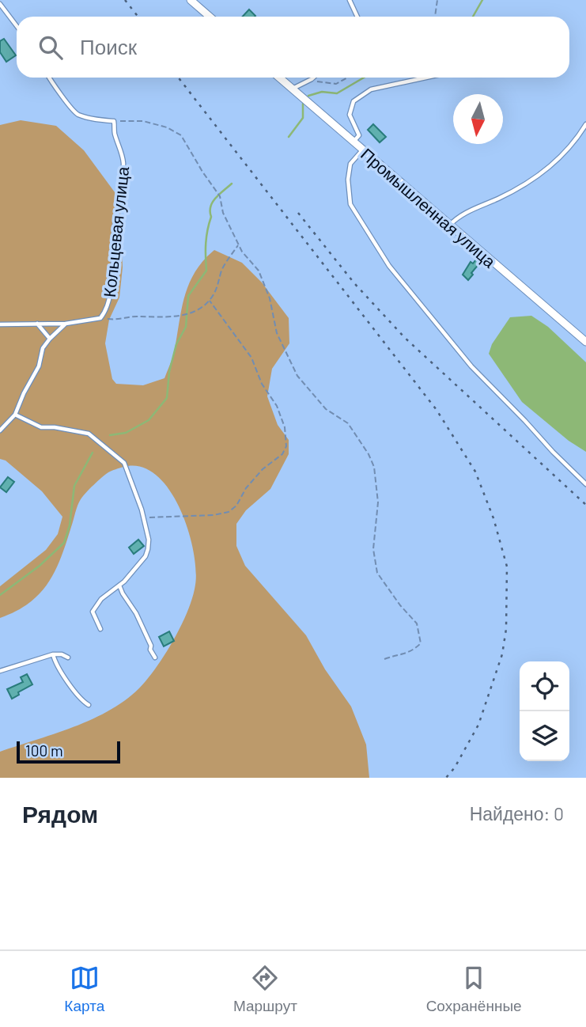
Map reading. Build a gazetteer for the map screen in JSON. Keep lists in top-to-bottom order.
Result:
{
  "streets": {
    "street": ["Промышленная улица"],
    "lane": ["Кольцевая улица"]
  },
  "scale_bar": "100 m",
  "north": "bottom",
  "page": {
    "search": "Поиск",
    "scale": "100 m",
    "heading": ["Рядом", "Найдено: 0"],
    "nav": ["Карта", "Маршрут", "Сохранённые"]
  }
}
